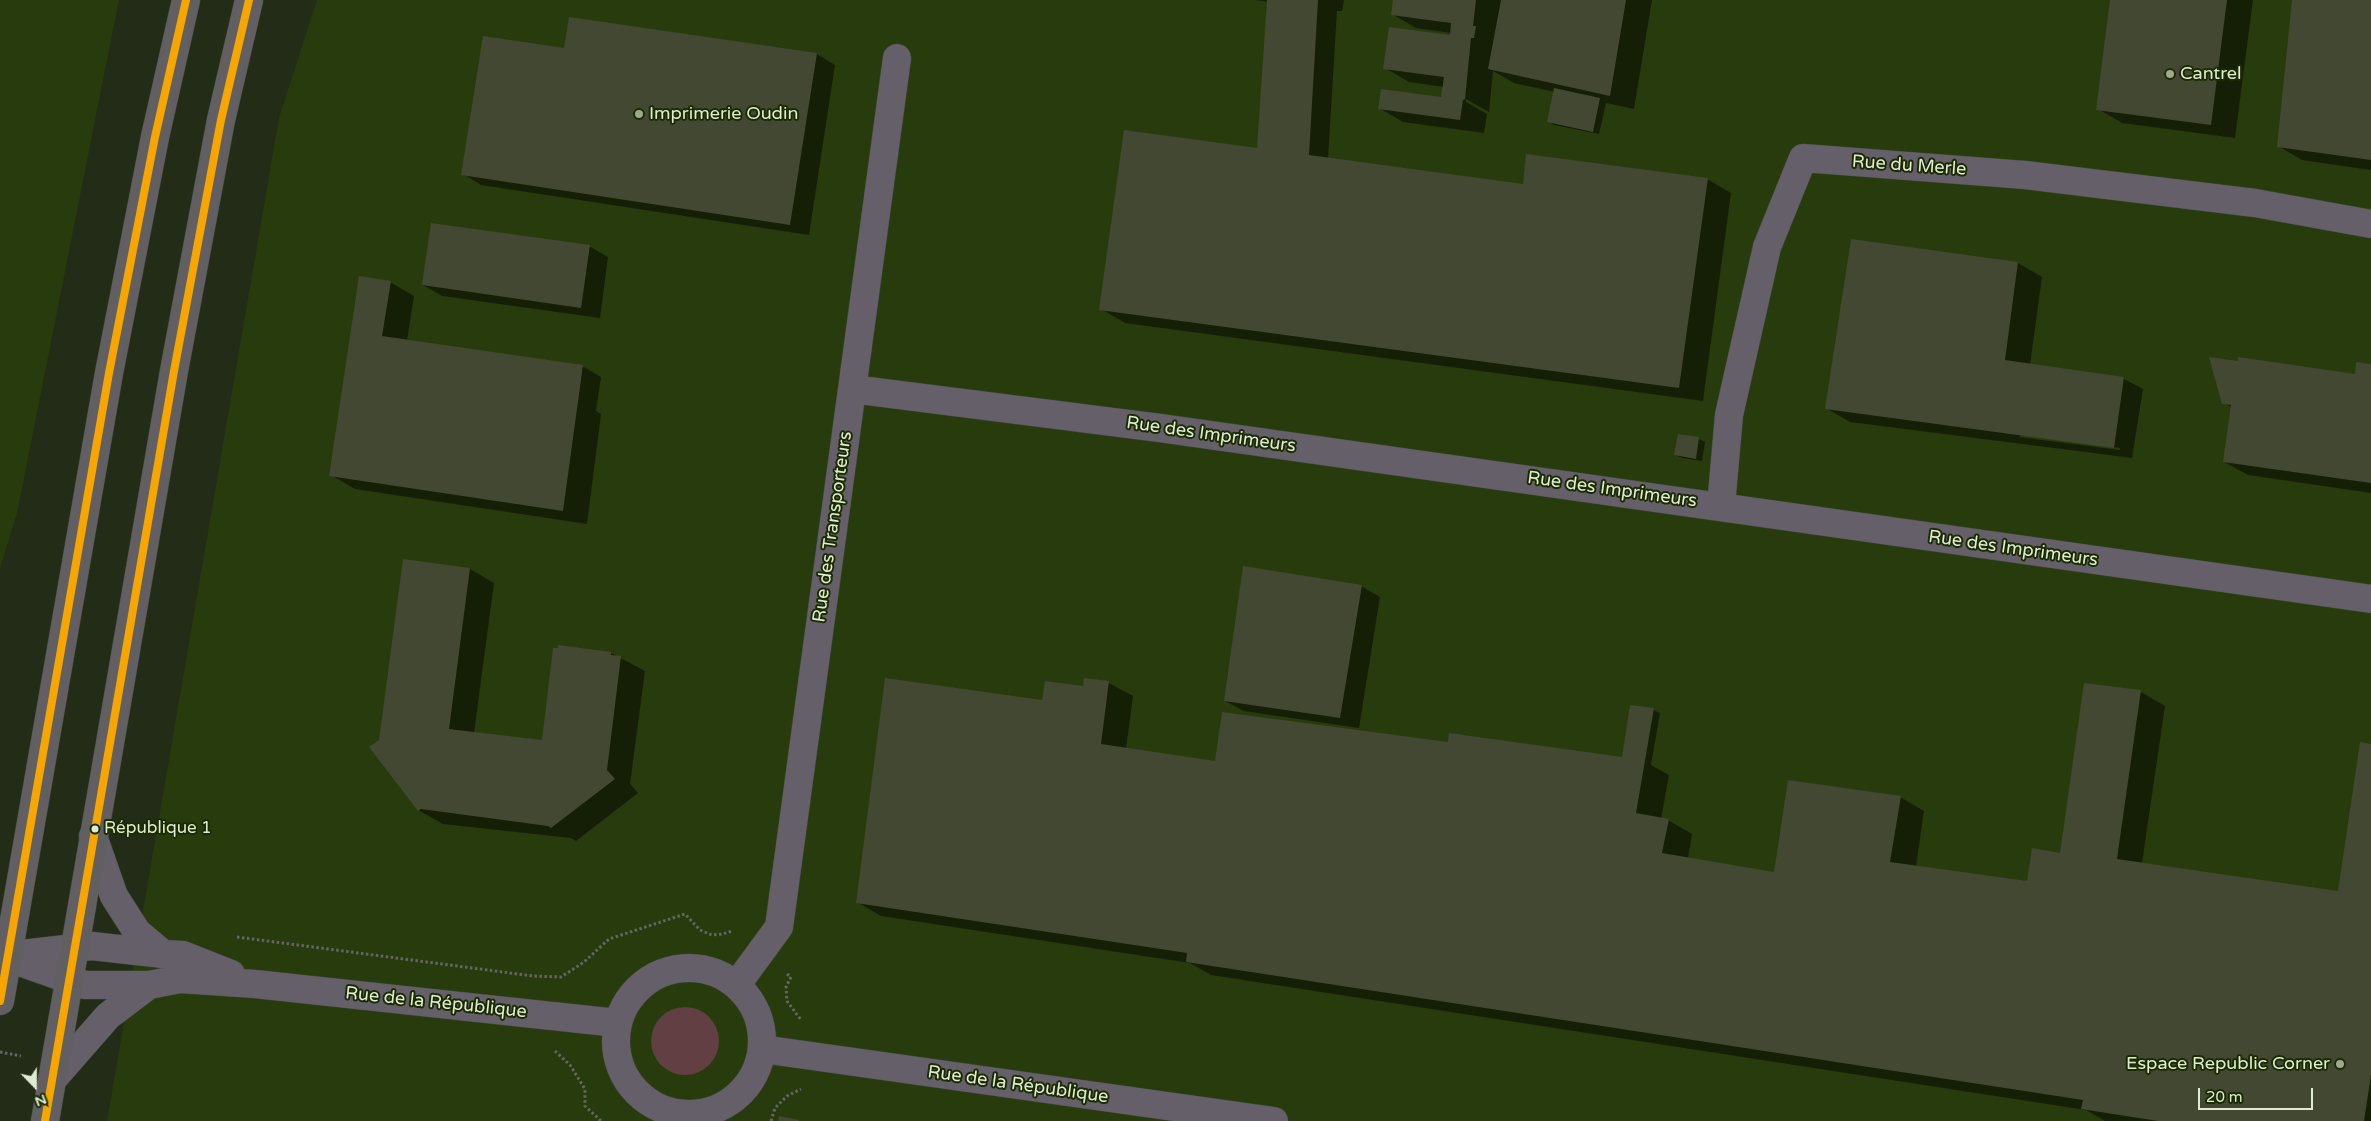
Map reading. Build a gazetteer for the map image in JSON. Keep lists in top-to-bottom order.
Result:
{
  "streets": {
    "street": [
      "Rue du Merle",
      "Rue des Imprimeurs",
      "Rue des Transporteurs",
      "Rue de la République"
    ]
  },
  "crossings": [
    ["Rue du Merle", "Rue des Imprimeurs"],
    ["Rue des Imprimeurs", "Rue des Transporteurs"],
    ["Rue des Transporteurs", "Rue de la République"]
  ],
  "places": [
    "Cantrel",
    "Imprimerie Oudin",
    "République 1",
    "Espace Republic Corner"
  ],
  "scale_bar": "20 m",
  "north": "bottom"
}
